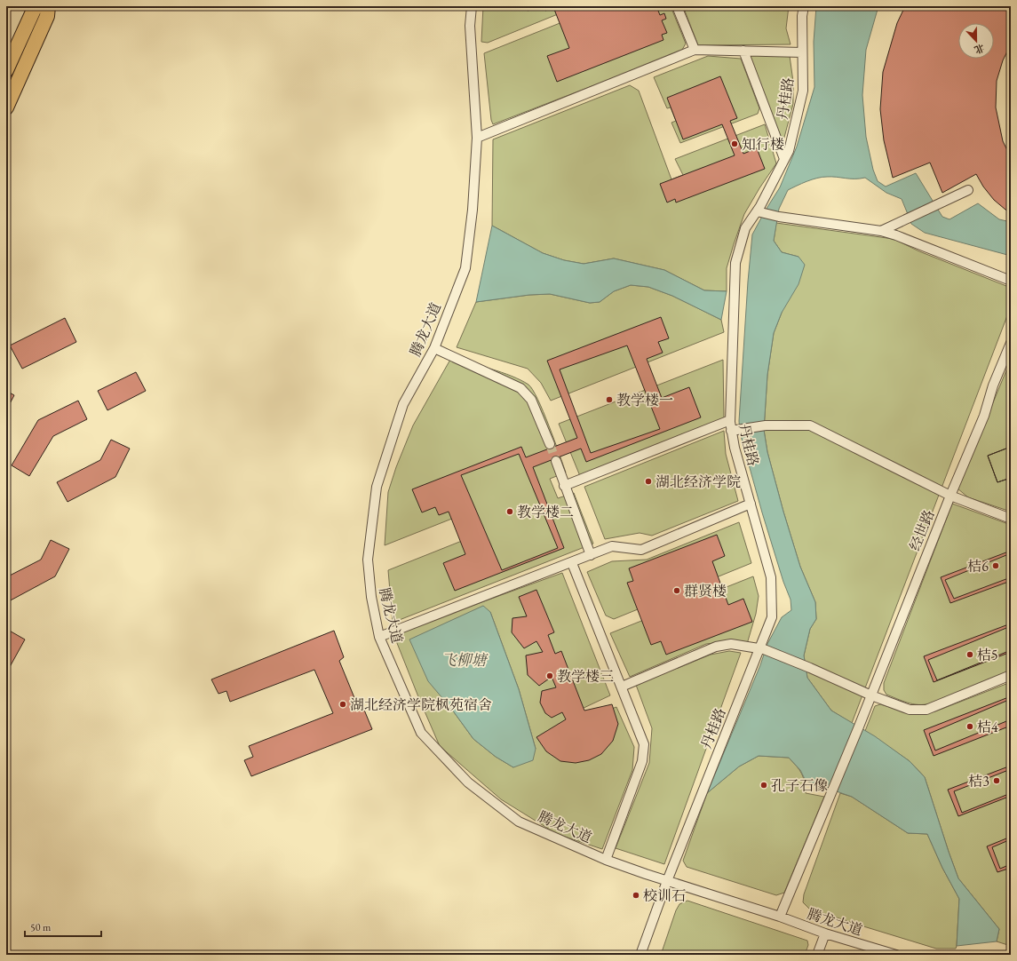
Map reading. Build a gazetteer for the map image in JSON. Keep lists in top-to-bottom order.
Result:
{
  "streets": {
    "street": ["丹桂路", "腾龙大道", "经世路"]
  },
  "crossings": [
    ["丹桂路", "腾龙大道"],
    ["腾龙大道", "经世路"]
  ],
  "water": ["飞柳塘"],
  "places": [
    "知行楼",
    "教学楼一",
    "湖北经济学院",
    "教学楼二",
    "桔6",
    "群贤楼",
    "桔5",
    "教学楼三",
    "湖北经济学院枫苑宿舍",
    "桔4",
    "桔3",
    "孔子石像",
    "校训石"
  ],
  "scale_bar": "50 m",
  "north": "bottom"
}
